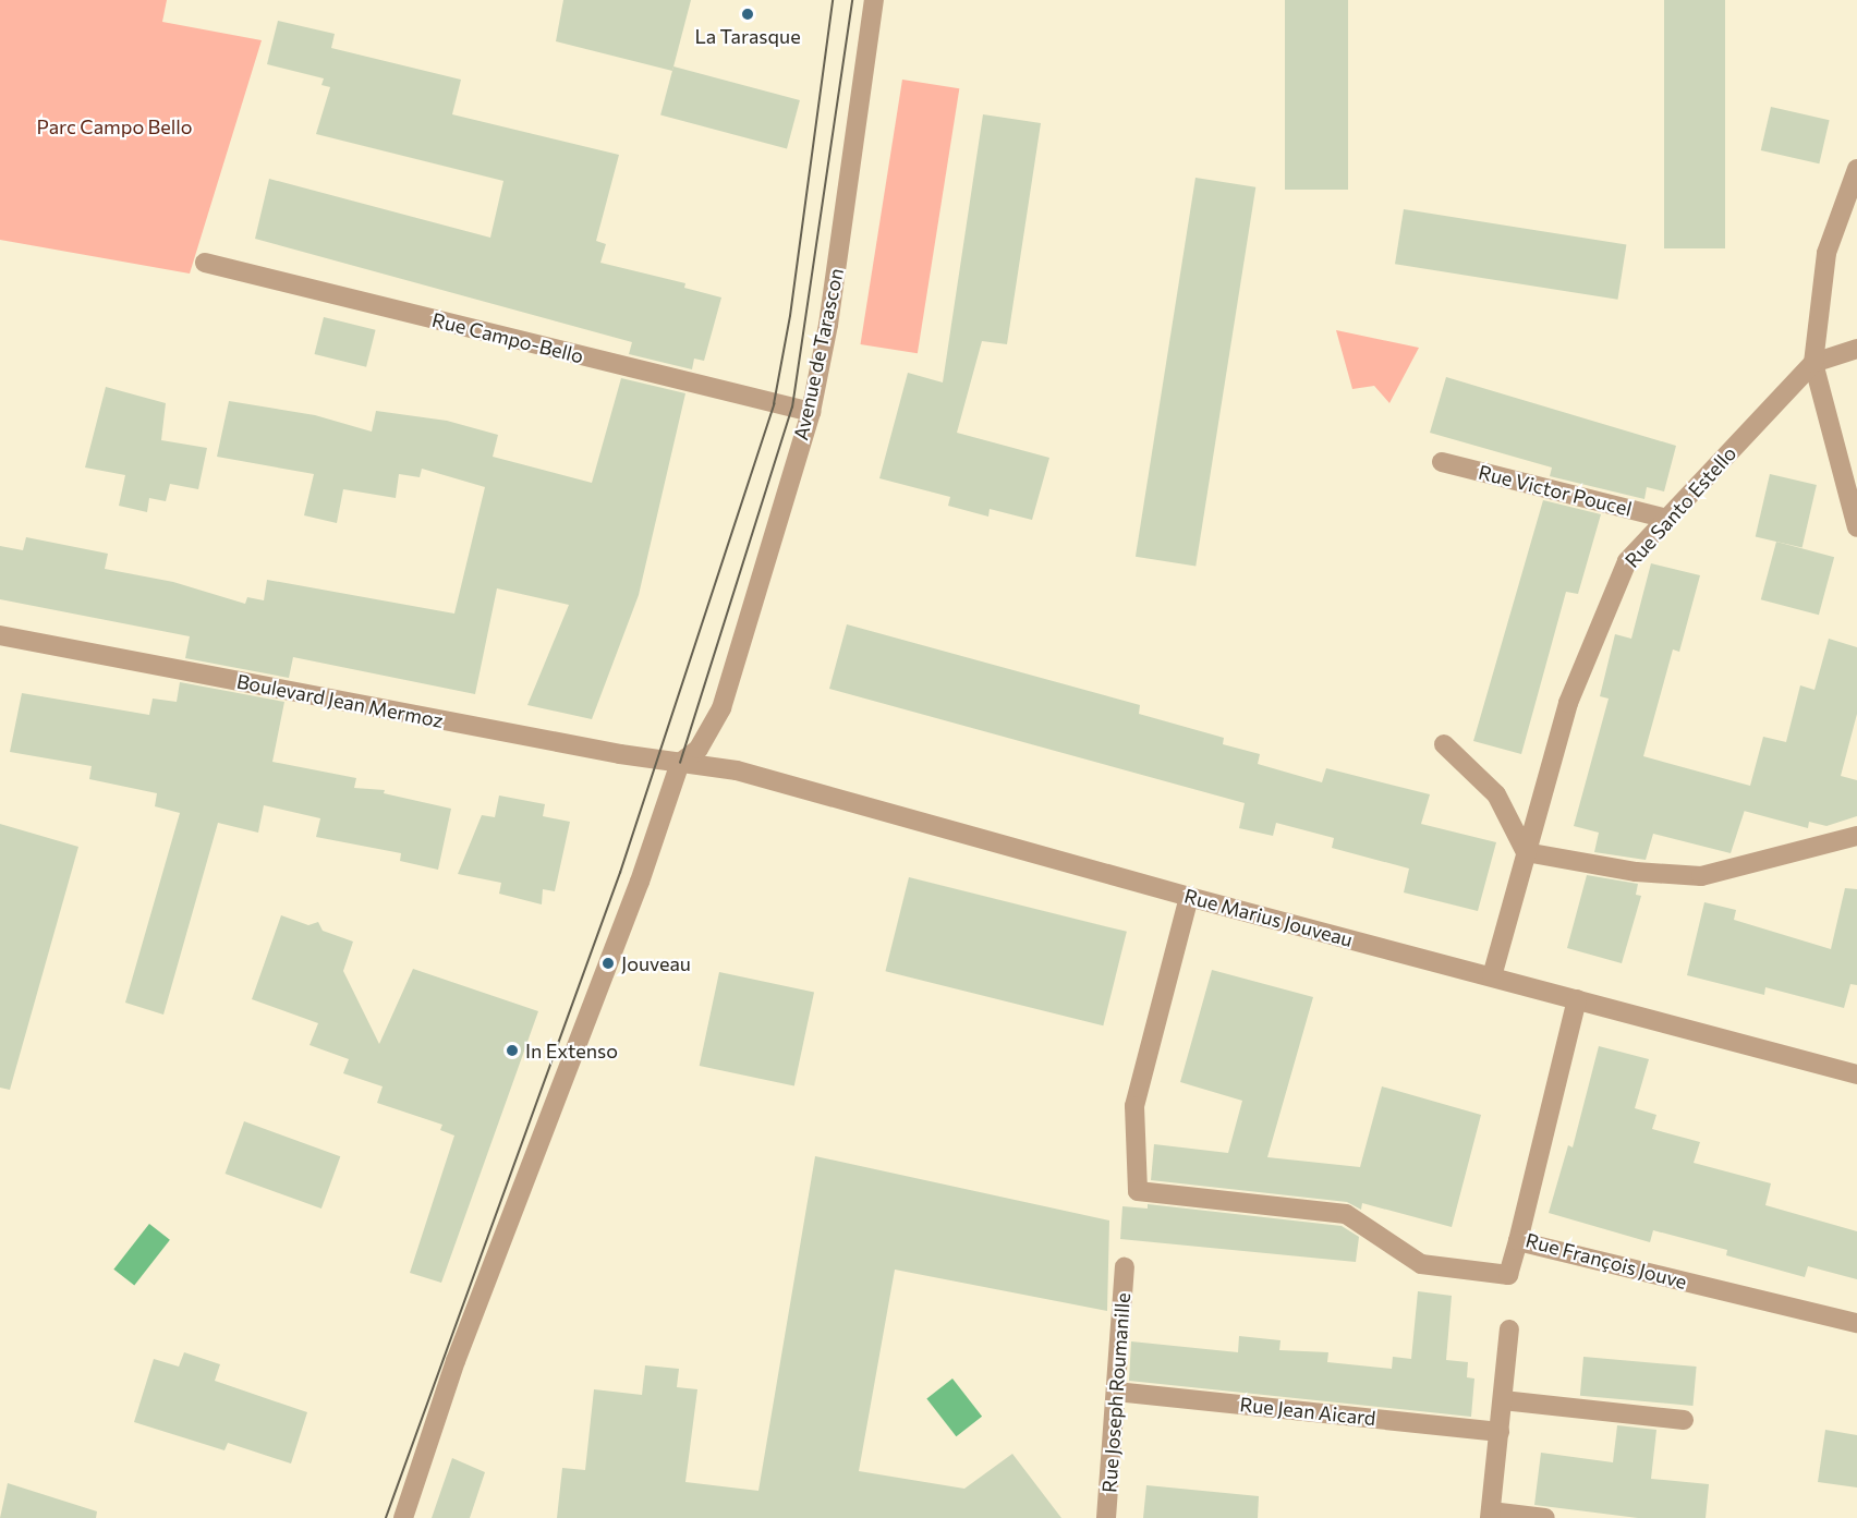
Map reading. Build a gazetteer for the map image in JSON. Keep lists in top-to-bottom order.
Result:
{
  "streets": {
    "street": [
      "Rue Campo-Bello",
      "Avenue de Tarascon",
      "Rue Victor Poucel",
      "Rue Santo Estello",
      "Boulevard Jean Mermoz",
      "Rue Marius Jouveau",
      "Rue François Jouve",
      "Rue Joseph Roumanille",
      "Rue Jean Aicard"
    ]
  },
  "crossings": [
    ["Rue Campo-Bello", "Avenue de Tarascon"],
    ["Avenue de Tarascon", "Boulevard Jean Mermoz"],
    ["Avenue de Tarascon", "Rue Marius Jouveau"],
    ["Rue Victor Poucel", "Rue Santo Estello"],
    ["Rue Santo Estello", "Rue Marius Jouveau"],
    ["Boulevard Jean Mermoz", "Rue Marius Jouveau"],
    ["Rue Marius Jouveau", "Rue François Jouve"],
    ["Rue Joseph Roumanille", "Rue Jean Aicard"]
  ],
  "parks": ["Parc Campo Bello"],
  "places": ["La Tarasque", "Jouveau", "In Extenso"]
}
